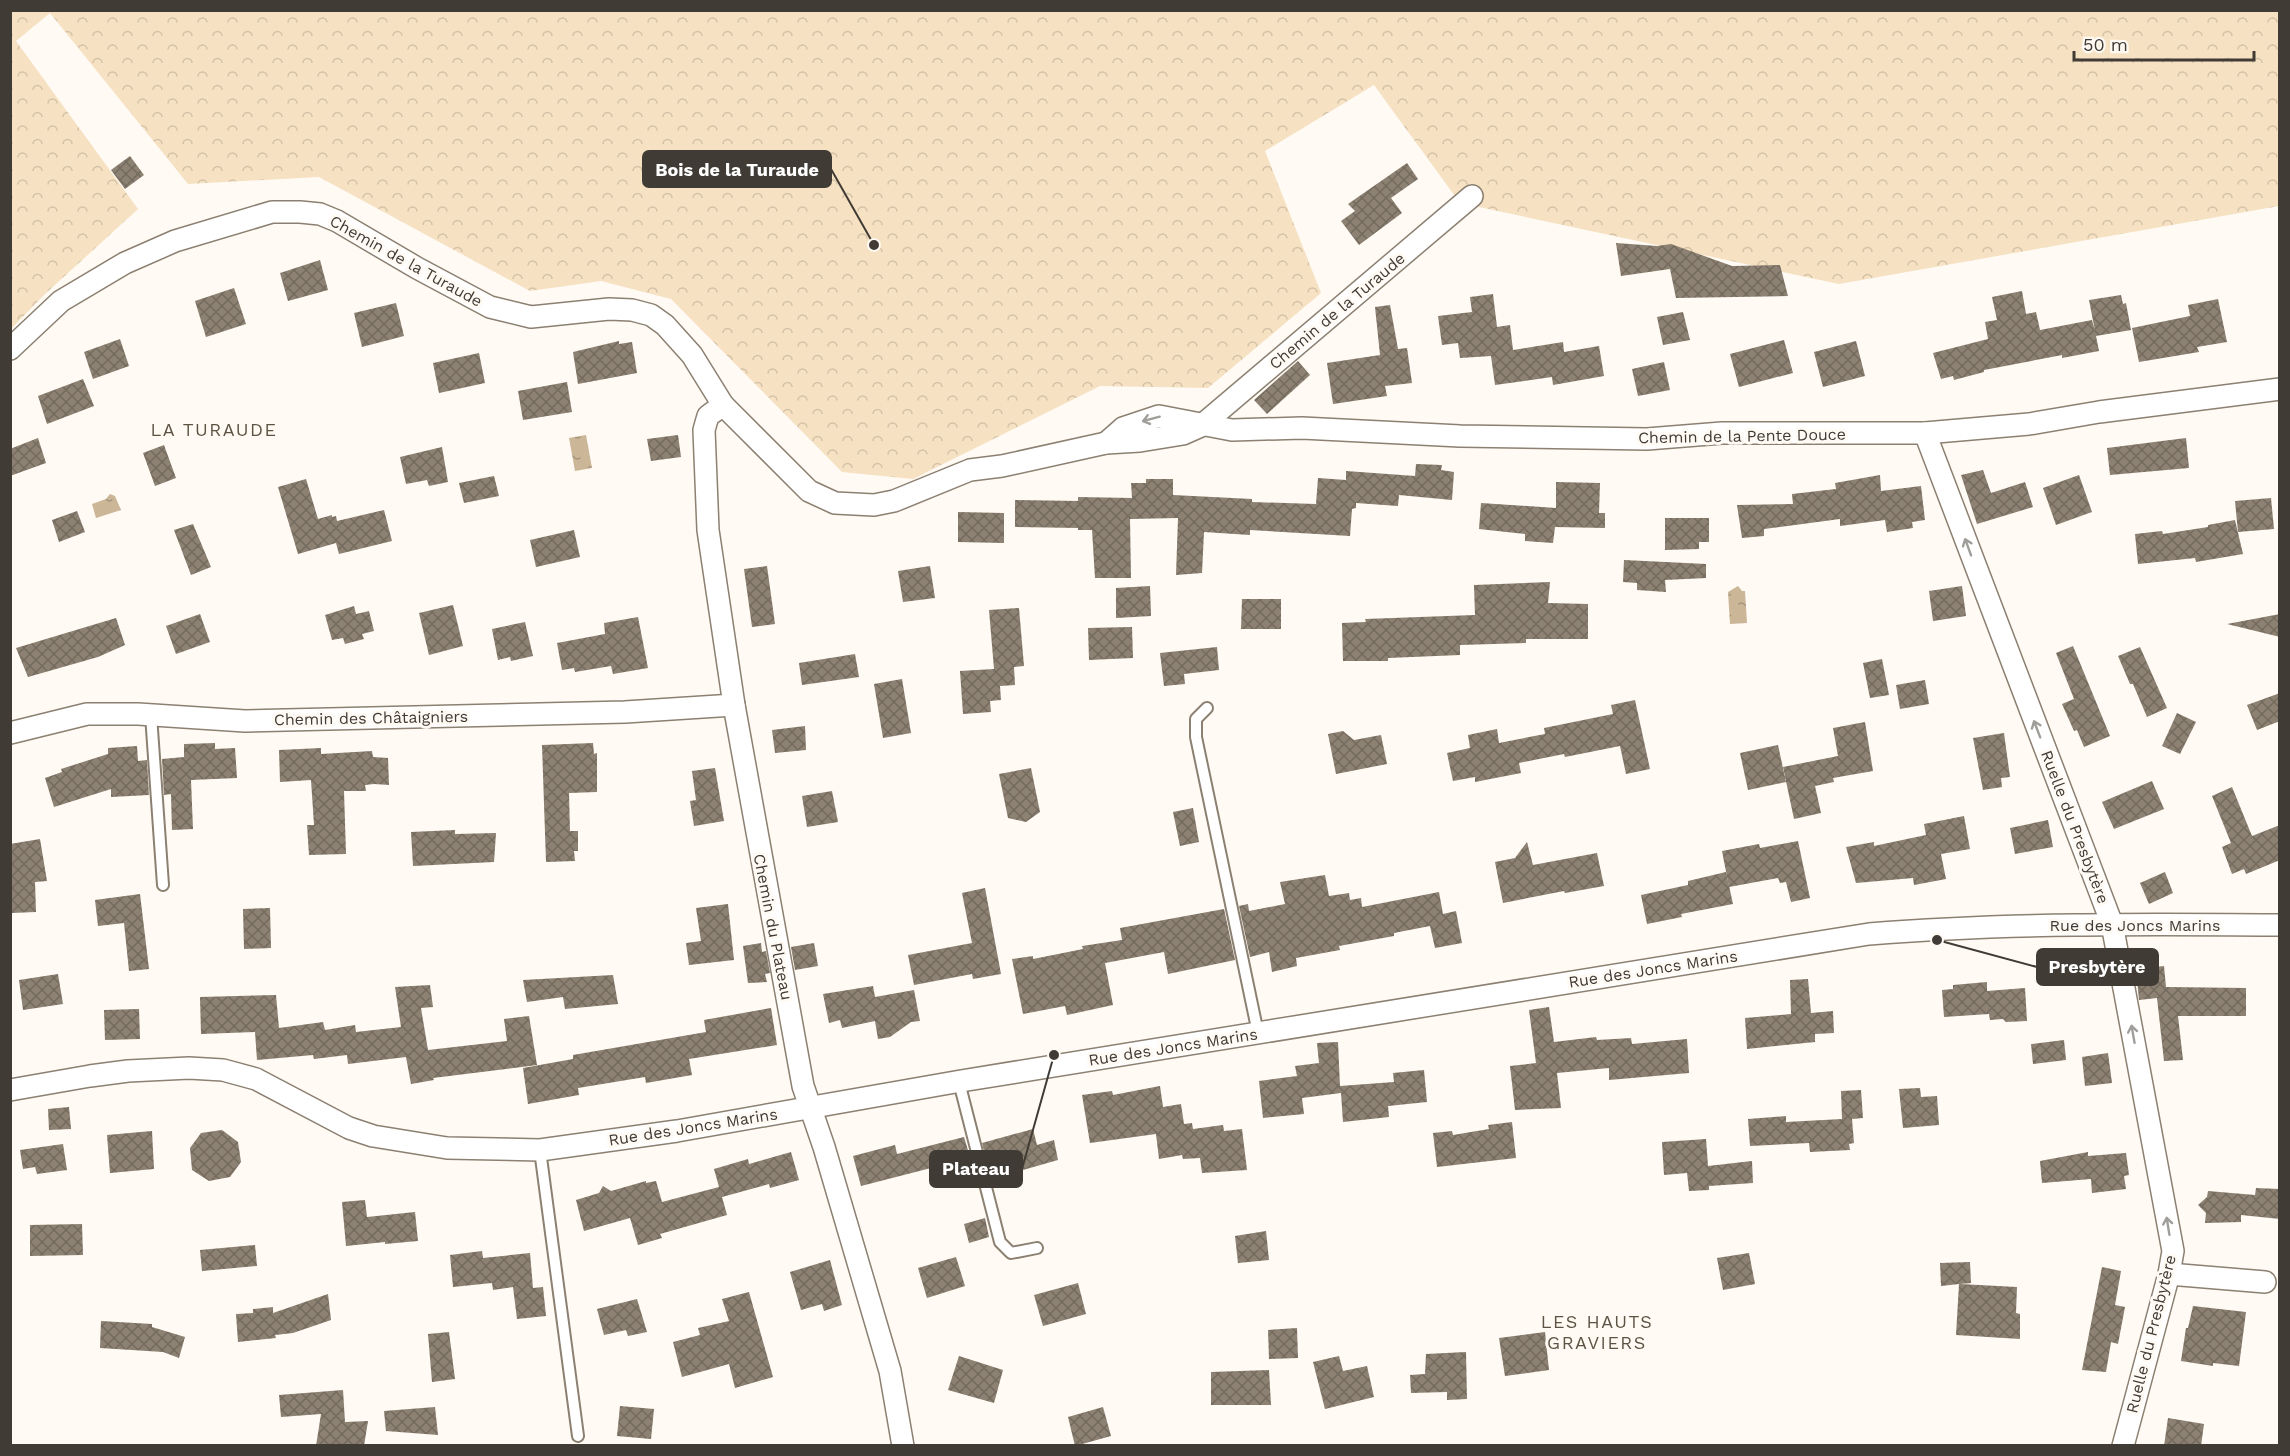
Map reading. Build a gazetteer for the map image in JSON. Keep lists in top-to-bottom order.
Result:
{
  "streets": {
    "street": [
      "Chemin de la Turaude",
      "Chemin de la Pente Douce",
      "Chemin des Châtaigniers",
      "Ruelle du Presbytère",
      "Rue des Joncs Marins",
      "Chemin du Plateau"
    ]
  },
  "crossings": [
    ["Chemin de la Turaude", "Chemin de la Pente Douce"],
    ["Chemin de la Turaude", "Chemin du Plateau"],
    ["Chemin de la Pente Douce", "Ruelle du Presbytère"],
    ["Chemin des Châtaigniers", "Chemin du Plateau"],
    ["Ruelle du Presbytère", "Rue des Joncs Marins"],
    ["Rue des Joncs Marins", "Chemin du Plateau"]
  ],
  "one_way": ["Ruelle du Presbytère"],
  "districts": ["LA TURAUDE", "LES HAUTS GRAVIERS"],
  "places": ["Bois de la Turaude", "Presbytère", "Plateau"],
  "scale_bar": "50 m"
}
